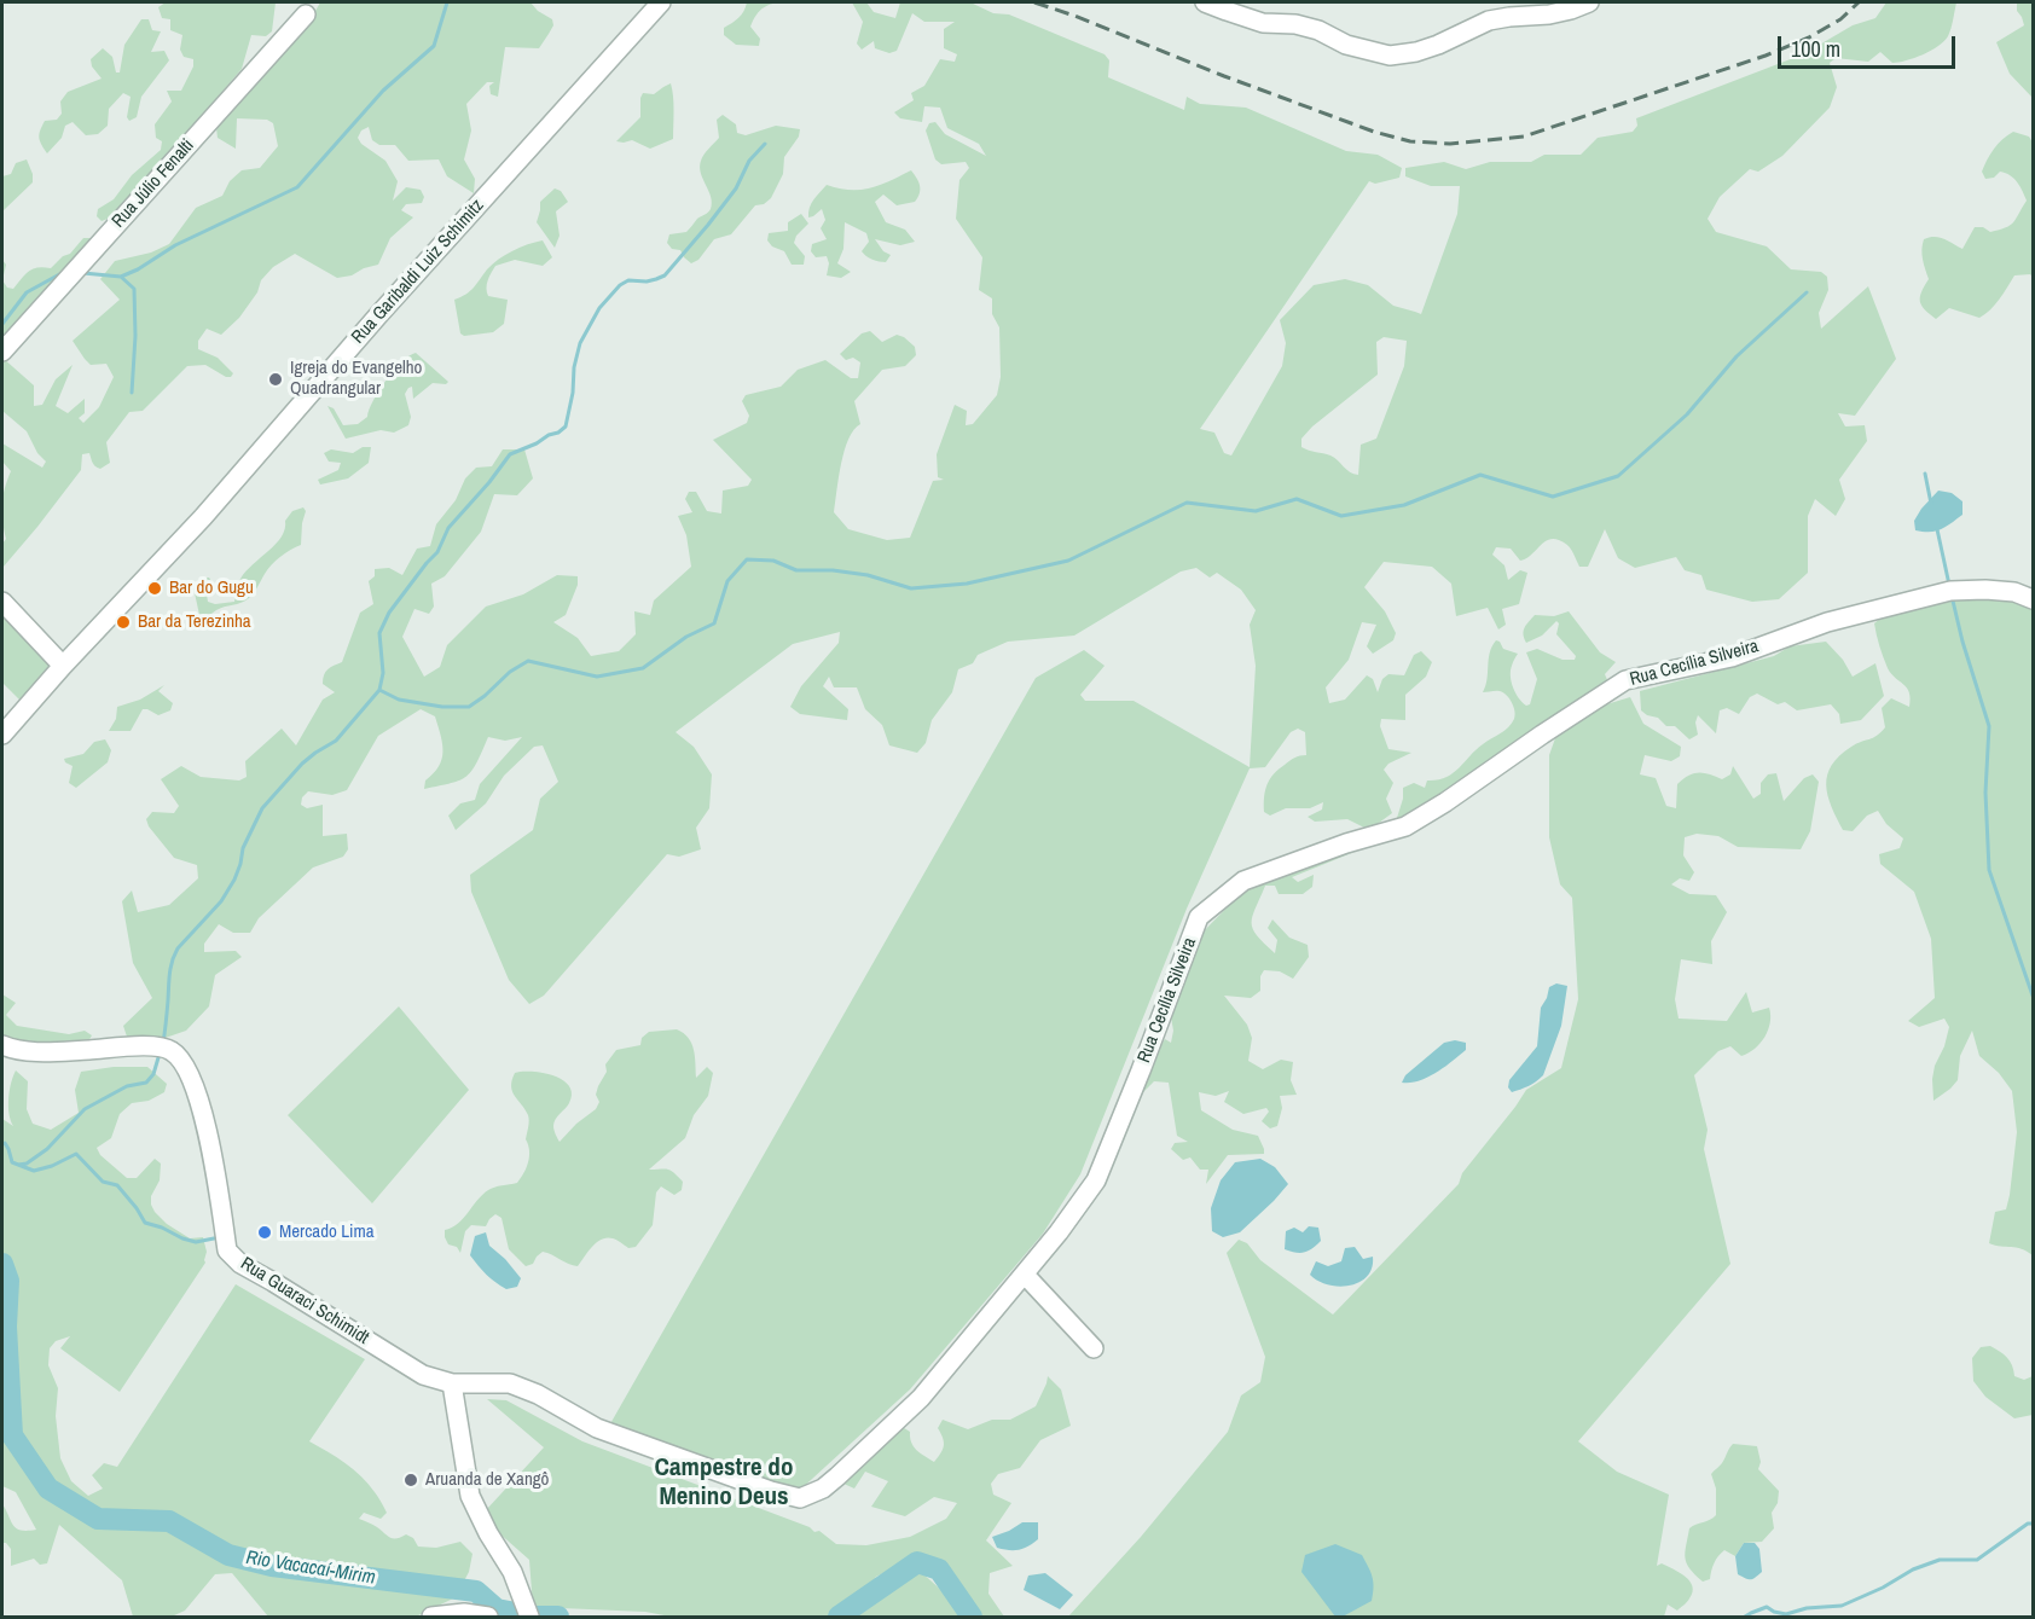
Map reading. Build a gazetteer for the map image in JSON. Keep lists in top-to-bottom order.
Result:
{
  "streets": {
    "street": [
      "Rua Júlio Fenalti",
      "Rua Garibaldi Luiz Schimitz",
      "Rua Cecília Silveira",
      "Rua Guaraci Schimidt"
    ]
  },
  "crossings": [
    ["Rua Cecília Silveira", "Rua Guaraci Schimidt"]
  ],
  "districts": ["Campestre do Menino Deus"],
  "water": ["Rio Vacacaí-Mirim"],
  "places": [
    "Igreja do Evangelho Quadrangular",
    "Bar do Gugu",
    "Bar da Terezinha",
    "Mercado Lima",
    "Aruanda de Xangô"
  ],
  "scale_bar": "100 m"
}
